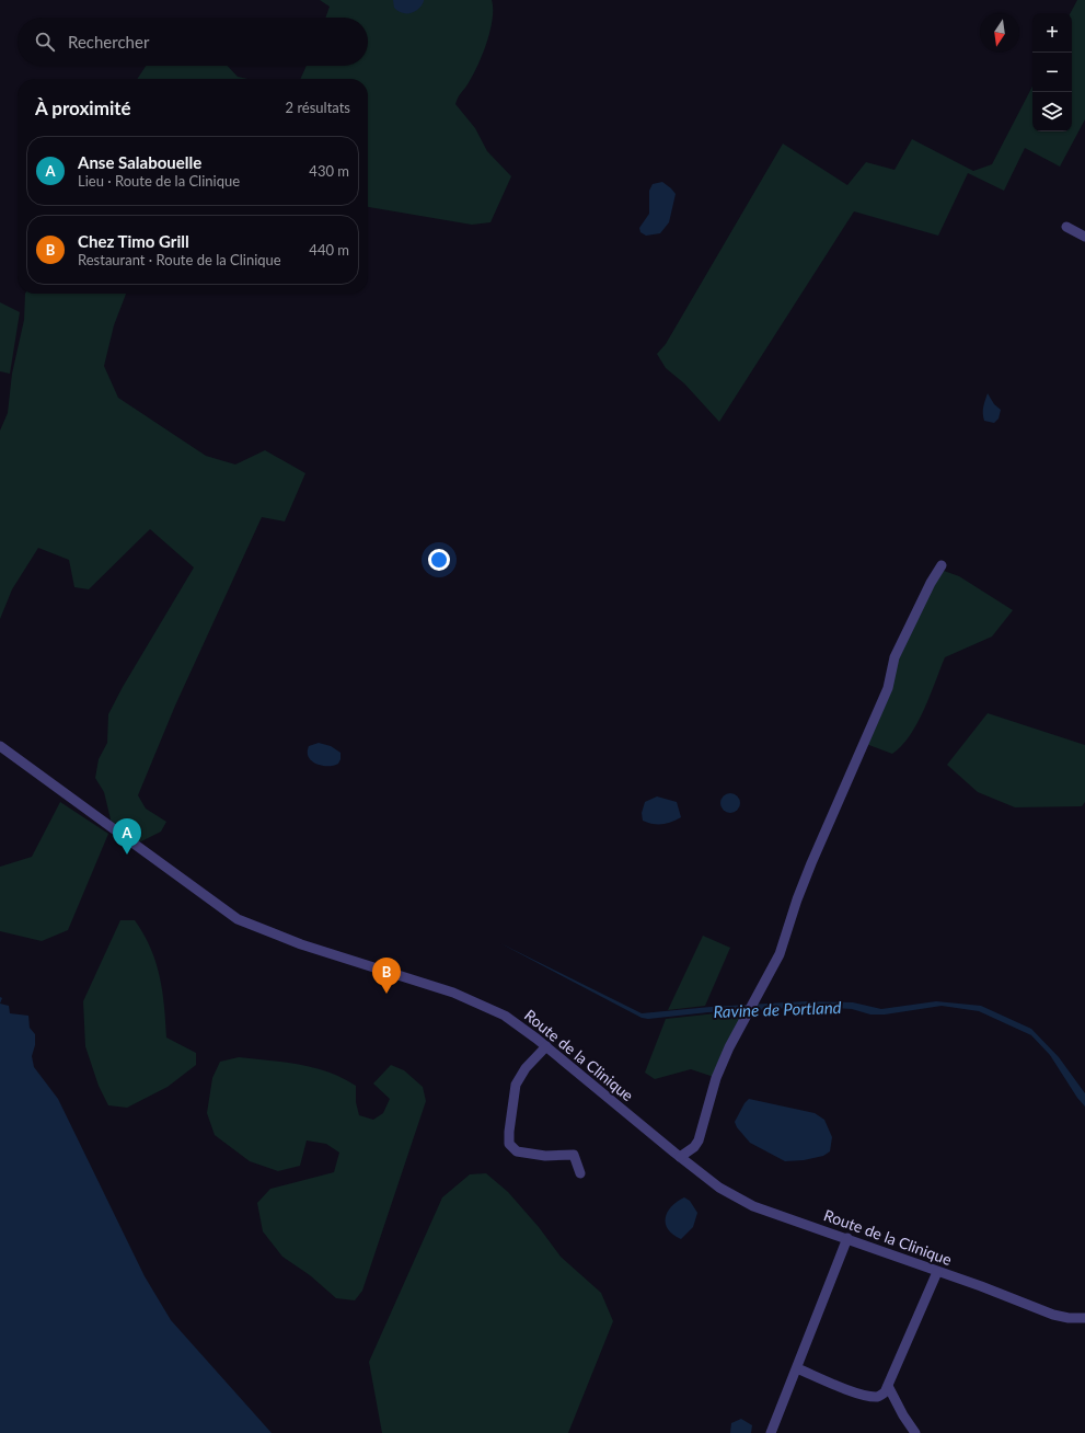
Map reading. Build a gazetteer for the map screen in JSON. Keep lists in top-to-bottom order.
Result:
{
  "streets": {
    "street": ["Route de la Clinique"]
  },
  "water": ["Ravine de Portland"],
  "north": "bottom",
  "page": {
    "map_buttons": ["+", "−"],
    "search": "Rechercher",
    "heading": ["À proximité", "2 résultats"],
    "list": [
      {
        "mark": "A",
        "name": "Anse Salabouelle",
        "note": "Lieu · Route de la Clinique",
        "value": "430 m"
      },
      {
        "mark": "B",
        "name": "Chez Timo Grill",
        "note": "Restaurant · Route de la Clinique",
        "value": "440 m"
      }
    ],
    "pins": ["A", "B"]
  }
}
